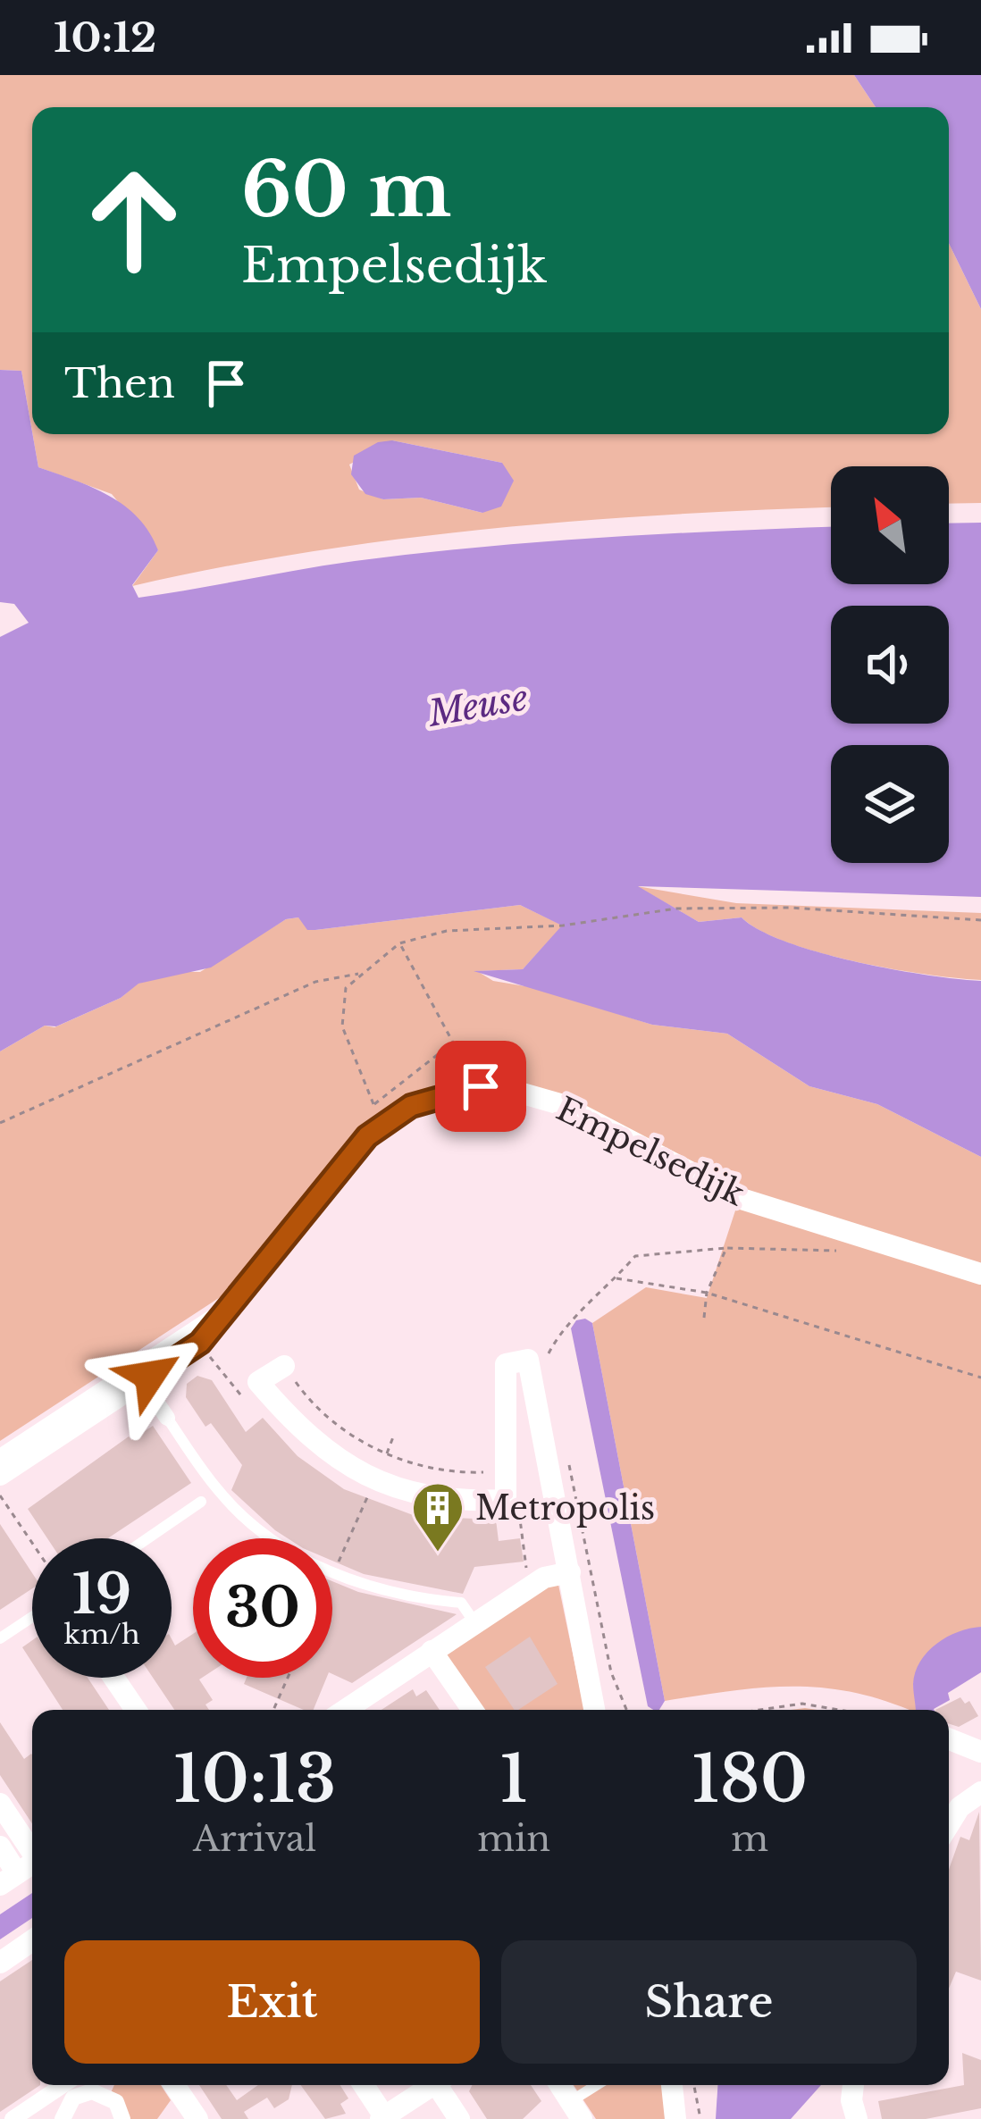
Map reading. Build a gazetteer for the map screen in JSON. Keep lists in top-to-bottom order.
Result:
{
  "streets": {
    "street": ["Empelsedijk"]
  },
  "water": ["Meuse"],
  "places": {
    "building": ["Metropolis"]
  },
  "north": "top left",
  "page": {
    "status": "10:12",
    "turn": ["60 m", "Empelsedijk"],
    "then": "Then",
    "speed": "19 km/h",
    "limit": "30",
    "eta": [
      "10:13",
      "Arrival",
      "1",
      "min",
      "180",
      "m"
    ],
    "buttons": ["Exit", "Share"]
  }
}
